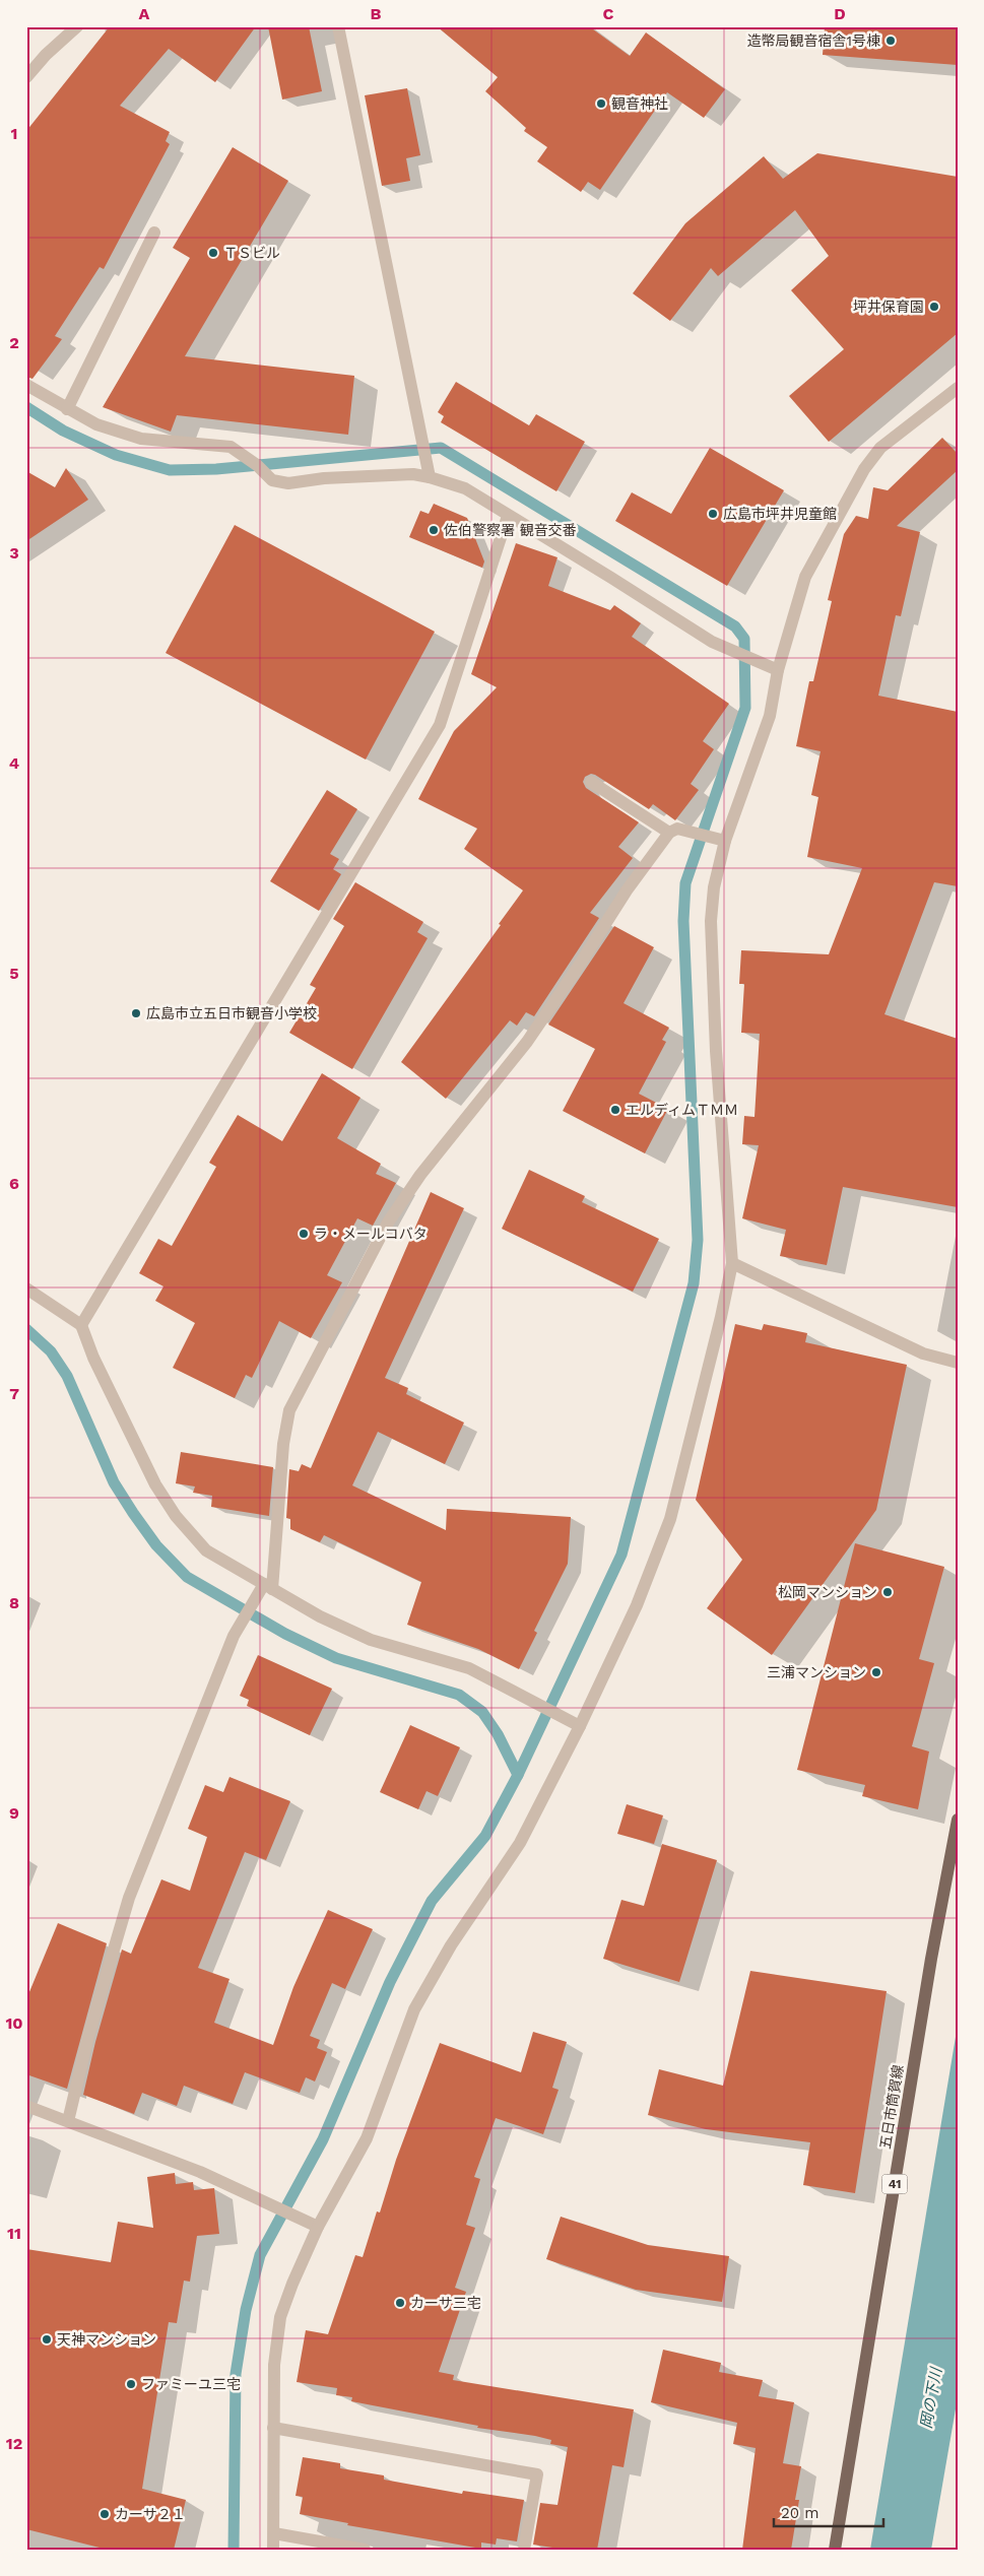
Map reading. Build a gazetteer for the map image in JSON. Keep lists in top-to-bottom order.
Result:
{
  "streets": {
    "main road": ["五日市筒賀線", "41"]
  },
  "water": ["岡の下川"],
  "places": [
    "造幣局観音宿舎1号棟",
    "観音神社",
    "ＴＳビル",
    "坪井保育園",
    "広島市坪井児童館",
    "佐伯警察署 観音交番",
    "広島市立五日市観音小学校",
    "エルディムＴＭＭ",
    "ラ・メールコバタ",
    "松岡マンション",
    "三浦マンション",
    "カーサ三宅",
    "天神マンション",
    "ファミーユ三宅",
    "カーサ２１"
  ],
  "scale_bar": "20 m",
  "grid": {
    "columns": [
      "A",
      "B",
      "C",
      "D"
    ],
    "rows": [
      "1",
      "2",
      "3",
      "4",
      "5",
      "6",
      "7",
      "8",
      "9",
      "10",
      "11",
      "12"
    ]
  }
}
